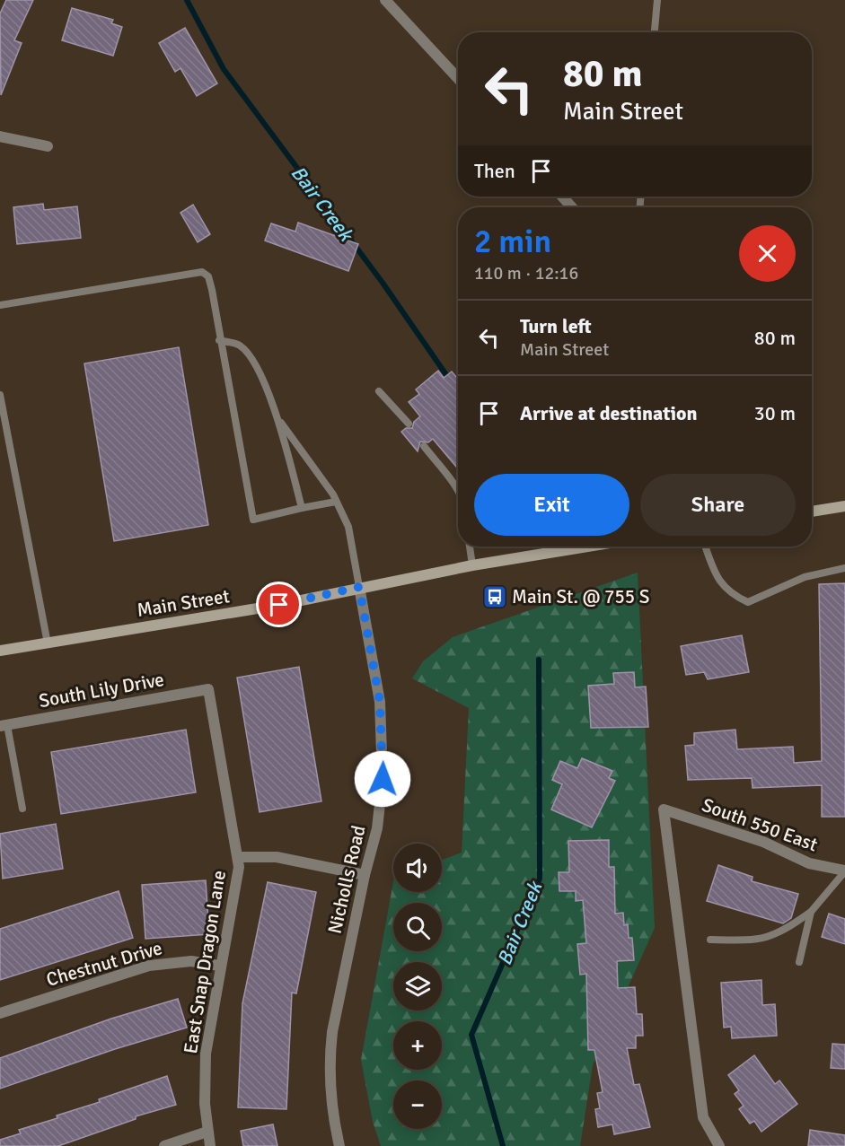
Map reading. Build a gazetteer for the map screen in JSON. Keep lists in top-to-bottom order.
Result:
{
  "streets": {
    "main road": ["Main Street"],
    "street": [
      "South Lily Drive",
      "South 550 East",
      "Nicholls Road",
      "East Snap Dragon Lane",
      "Chestnut Drive"
    ]
  },
  "crossings": [
    ["Main Street", "Nicholls Road"],
    ["South Lily Drive", "East Snap Dragon Lane"],
    ["East Snap Dragon Lane", "Chestnut Drive"]
  ],
  "water": ["Bair Creek"],
  "places": {
    "bus stop": ["Main St. @ 755 S"]
  },
  "page": {
    "turn": ["80 m", "Main Street"],
    "then": "Then",
    "heading": ["2 min", "110 m · 12:16"],
    "list": [
      {
        "name": "Turn left",
        "note": "Main Street",
        "value": "80 m"
      },
      {
        "name": "Arrive at destination",
        "value": "30 m"
      }
    ],
    "buttons": ["Exit", "Share"],
    "map_buttons": ["+", "−"]
  }
}
